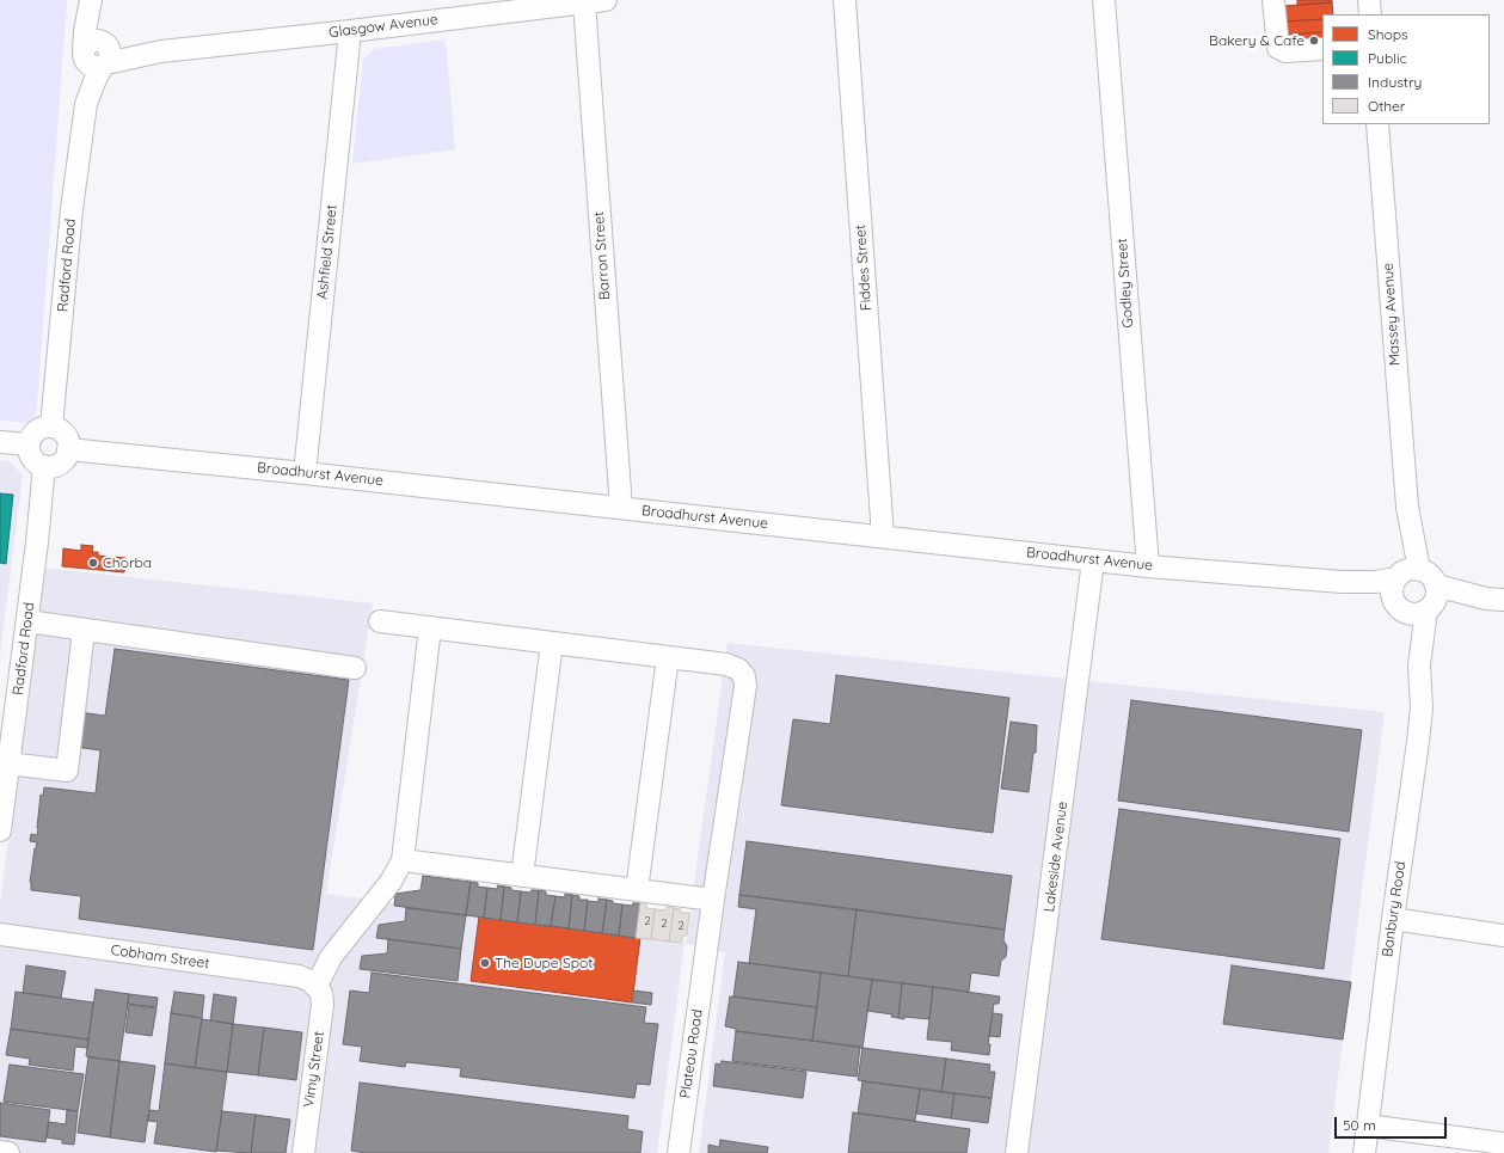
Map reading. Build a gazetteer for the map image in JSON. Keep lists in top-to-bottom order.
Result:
{
  "streets": {
    "street": [
      "Glasgow Avenue",
      "Ashfield Street",
      "Barron Street",
      "Radford Road",
      "Fiddes Street",
      "Godley Street",
      "Massey Avenue",
      "Broadhurst Avenue",
      "Lakeside Avenue",
      "Banbury Road",
      "Cobham Street",
      "Plateau Road",
      "Vimy Street"
    ]
  },
  "crossings": [
    ["Glasgow Avenue", "Ashfield Street"],
    ["Glasgow Avenue", "Barron Street"],
    ["Glasgow Avenue", "Radford Road"],
    ["Ashfield Street", "Broadhurst Avenue"],
    ["Barron Street", "Broadhurst Avenue"],
    ["Radford Road", "Broadhurst Avenue"],
    ["Fiddes Street", "Broadhurst Avenue"],
    ["Godley Street", "Broadhurst Avenue"],
    ["Massey Avenue", "Broadhurst Avenue"],
    ["Massey Avenue", "Banbury Road"],
    ["Broadhurst Avenue", "Lakeside Avenue"],
    ["Broadhurst Avenue", "Banbury Road"],
    ["Cobham Street", "Vimy Street"]
  ],
  "places": ["Bakery & Cafe", "Chorba", "The Dupe Spot"],
  "house_numbers": ["2", "2", "2"],
  "legend": [
    "Shops",
    "Public",
    "Industry",
    "Other"
  ],
  "scale_bar": "50 m"
}
